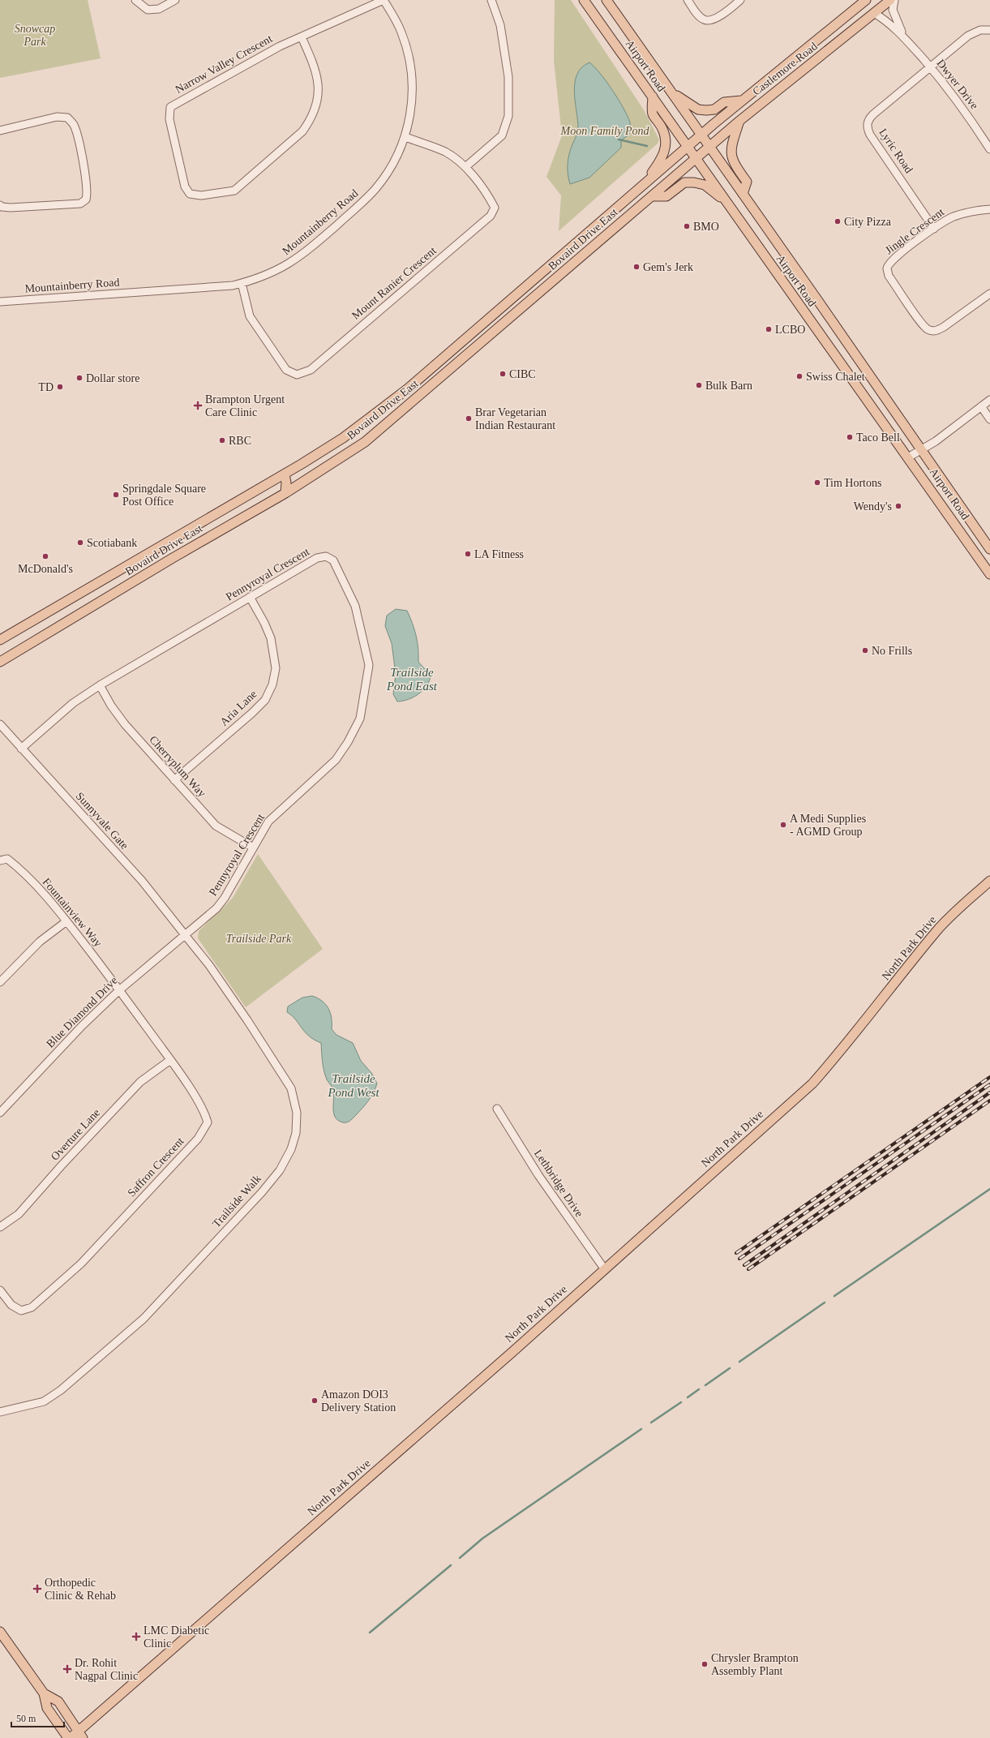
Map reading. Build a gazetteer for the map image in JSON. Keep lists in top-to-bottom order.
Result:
{
  "streets": {
    "main road": [
      "Airport Road",
      "Castlemore Road",
      "Bovaird Drive East",
      "North Park Drive"
    ],
    "street": [
      "Narrow Valley Crescent",
      "Dwyer Drive",
      "Lyric Road",
      "Mountainberry Road",
      "Jingle Crescent",
      "Mount Ranier Crescent",
      "Pennyroyal Crescent",
      "Aria Lane",
      "Cherryplum Way",
      "Sunnyvale Gate",
      "Fountainview Way",
      "Blue Diamond Drive",
      "Overture Lane",
      "Saffron Crescent",
      "Lethbridge Drive",
      "Trailside Walk"
    ]
  },
  "crossings": [
    ["Narrow Valley Crescent", "Mountainberry Road"],
    ["Airport Road", "Castlemore Road"],
    ["Airport Road", "Bovaird Drive East"],
    ["Castlemore Road", "Dwyer Drive"],
    ["Castlemore Road", "Bovaird Drive East"],
    ["Dwyer Drive", "Lyric Road"],
    ["Lyric Road", "Jingle Crescent"],
    ["Mountainberry Road", "Mount Ranier Crescent"],
    ["Pennyroyal Crescent", "Aria Lane"],
    ["Pennyroyal Crescent", "Cherryplum Way"],
    ["Pennyroyal Crescent", "Sunnyvale Gate"],
    ["Pennyroyal Crescent", "Blue Diamond Drive"],
    ["Pennyroyal Crescent", "Trailside Walk"],
    ["Aria Lane", "Cherryplum Way"],
    ["Sunnyvale Gate", "Blue Diamond Drive"],
    ["Sunnyvale Gate", "Trailside Walk"],
    ["Fountainview Way", "Blue Diamond Drive"],
    ["Fountainview Way", "Saffron Crescent"],
    ["North Park Drive", "Lethbridge Drive"],
    ["Blue Diamond Drive", "Saffron Crescent"],
    ["Blue Diamond Drive", "Trailside Walk"],
    ["Overture Lane", "Saffron Crescent"]
  ],
  "water": ["Trailside Pond East", "Trailside Pond West"],
  "parks": ["Snowcap Park", "Moon Family Pond", "Trailside Park"],
  "places": {
    "other": [
      "City Pizza",
      "BMO",
      "Gem's Jerk",
      "LCBO",
      "CIBC",
      "Swiss Chalet",
      "Dollar store",
      "Bulk Barn",
      "TD",
      "Brar Vegetarian Indian Restaurant",
      "Taco Bell",
      "RBC",
      "Tim Hortons",
      "Springdale Square Post Office",
      "Wendy's",
      "Scotiabank",
      "LA Fitness",
      "McDonald's",
      "No Frills",
      "A Medi Supplies - AGMD Group",
      "Amazon DOI3 Delivery Station",
      "Chrysler Brampton Assembly Plant"
    ],
    "health": [
      "Brampton Urgent Care Clinic",
      "Orthopedic Clinic & Rehab",
      "LMC Diabetic Clinic",
      "Dr. Rohit Nagpal Clinic"
    ]
  },
  "scale_bar": "50 m"
}
